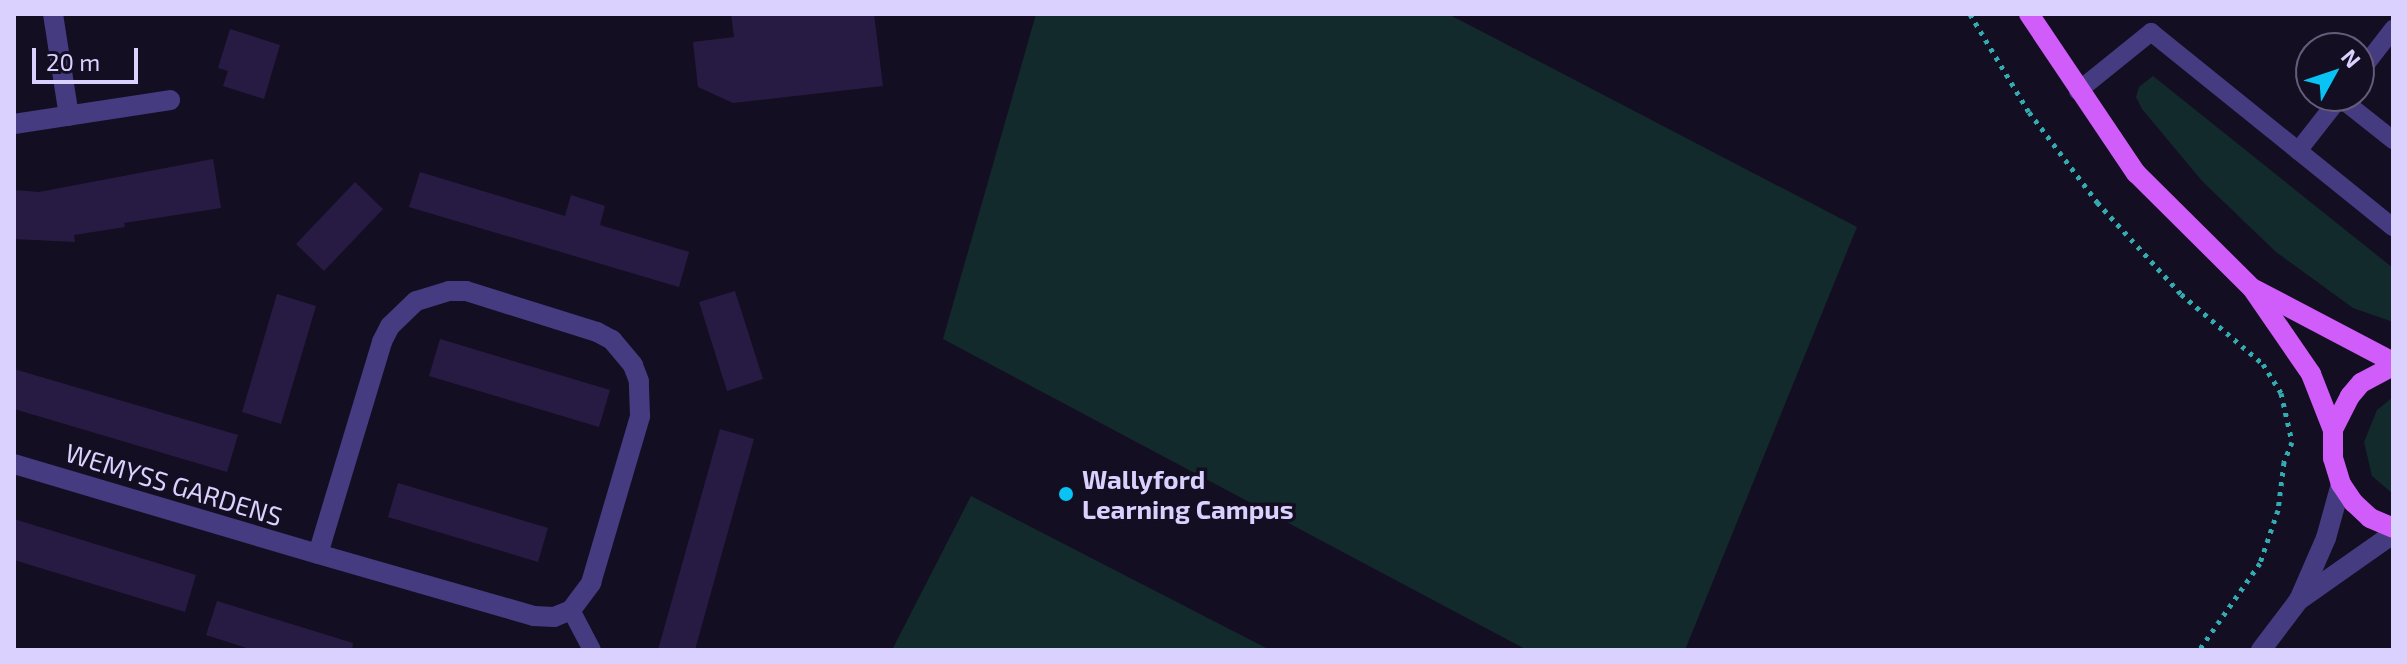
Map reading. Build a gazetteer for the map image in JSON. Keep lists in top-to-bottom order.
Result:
{
  "streets": {
    "street": ["WEMYSS GARDENS"]
  },
  "places": ["Wallyford Learning Campus"],
  "scale_bar": "20 m",
  "north": "top right"
}
